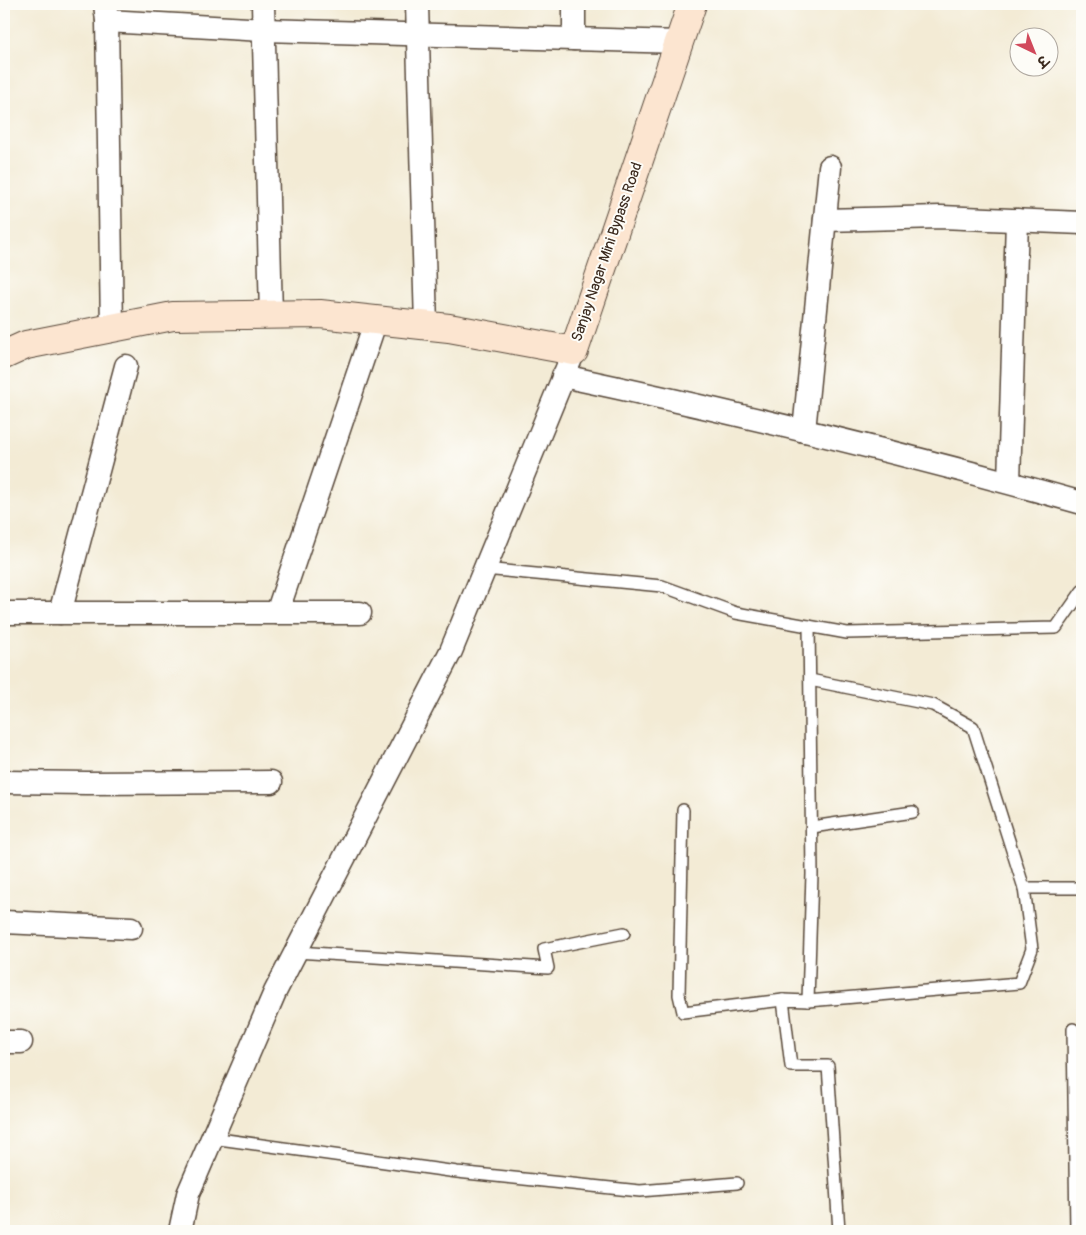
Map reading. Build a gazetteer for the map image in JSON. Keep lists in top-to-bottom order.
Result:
{
  "streets": {
    "street": ["Sanjay Nagar Mini Bypass Road"]
  },
  "north": "bottom right"
}
